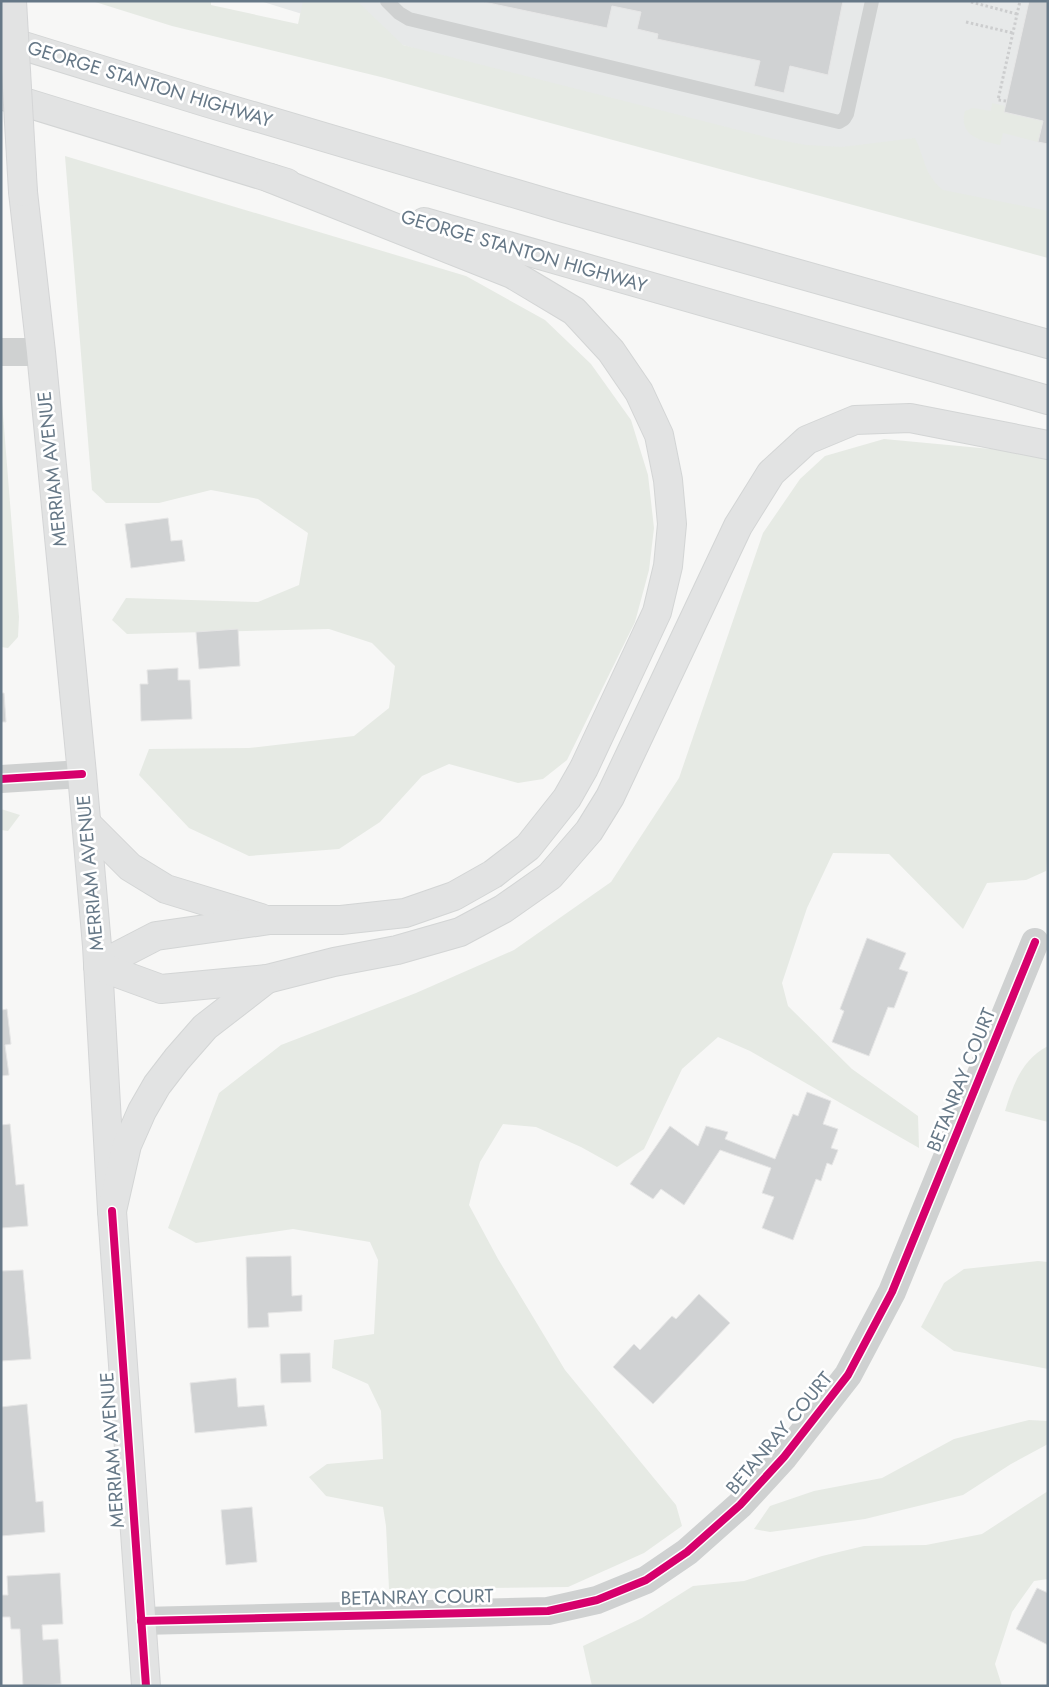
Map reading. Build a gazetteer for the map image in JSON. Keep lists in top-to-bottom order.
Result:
{
  "streets": {
    "main road": ["GEORGE STANTON HIGHWAY", "MERRIAM AVENUE"],
    "street": ["BETANRAY COURT"]
  },
  "crossings": [
    ["MERRIAM AVENUE", "BETANRAY COURT"]
  ]
}
